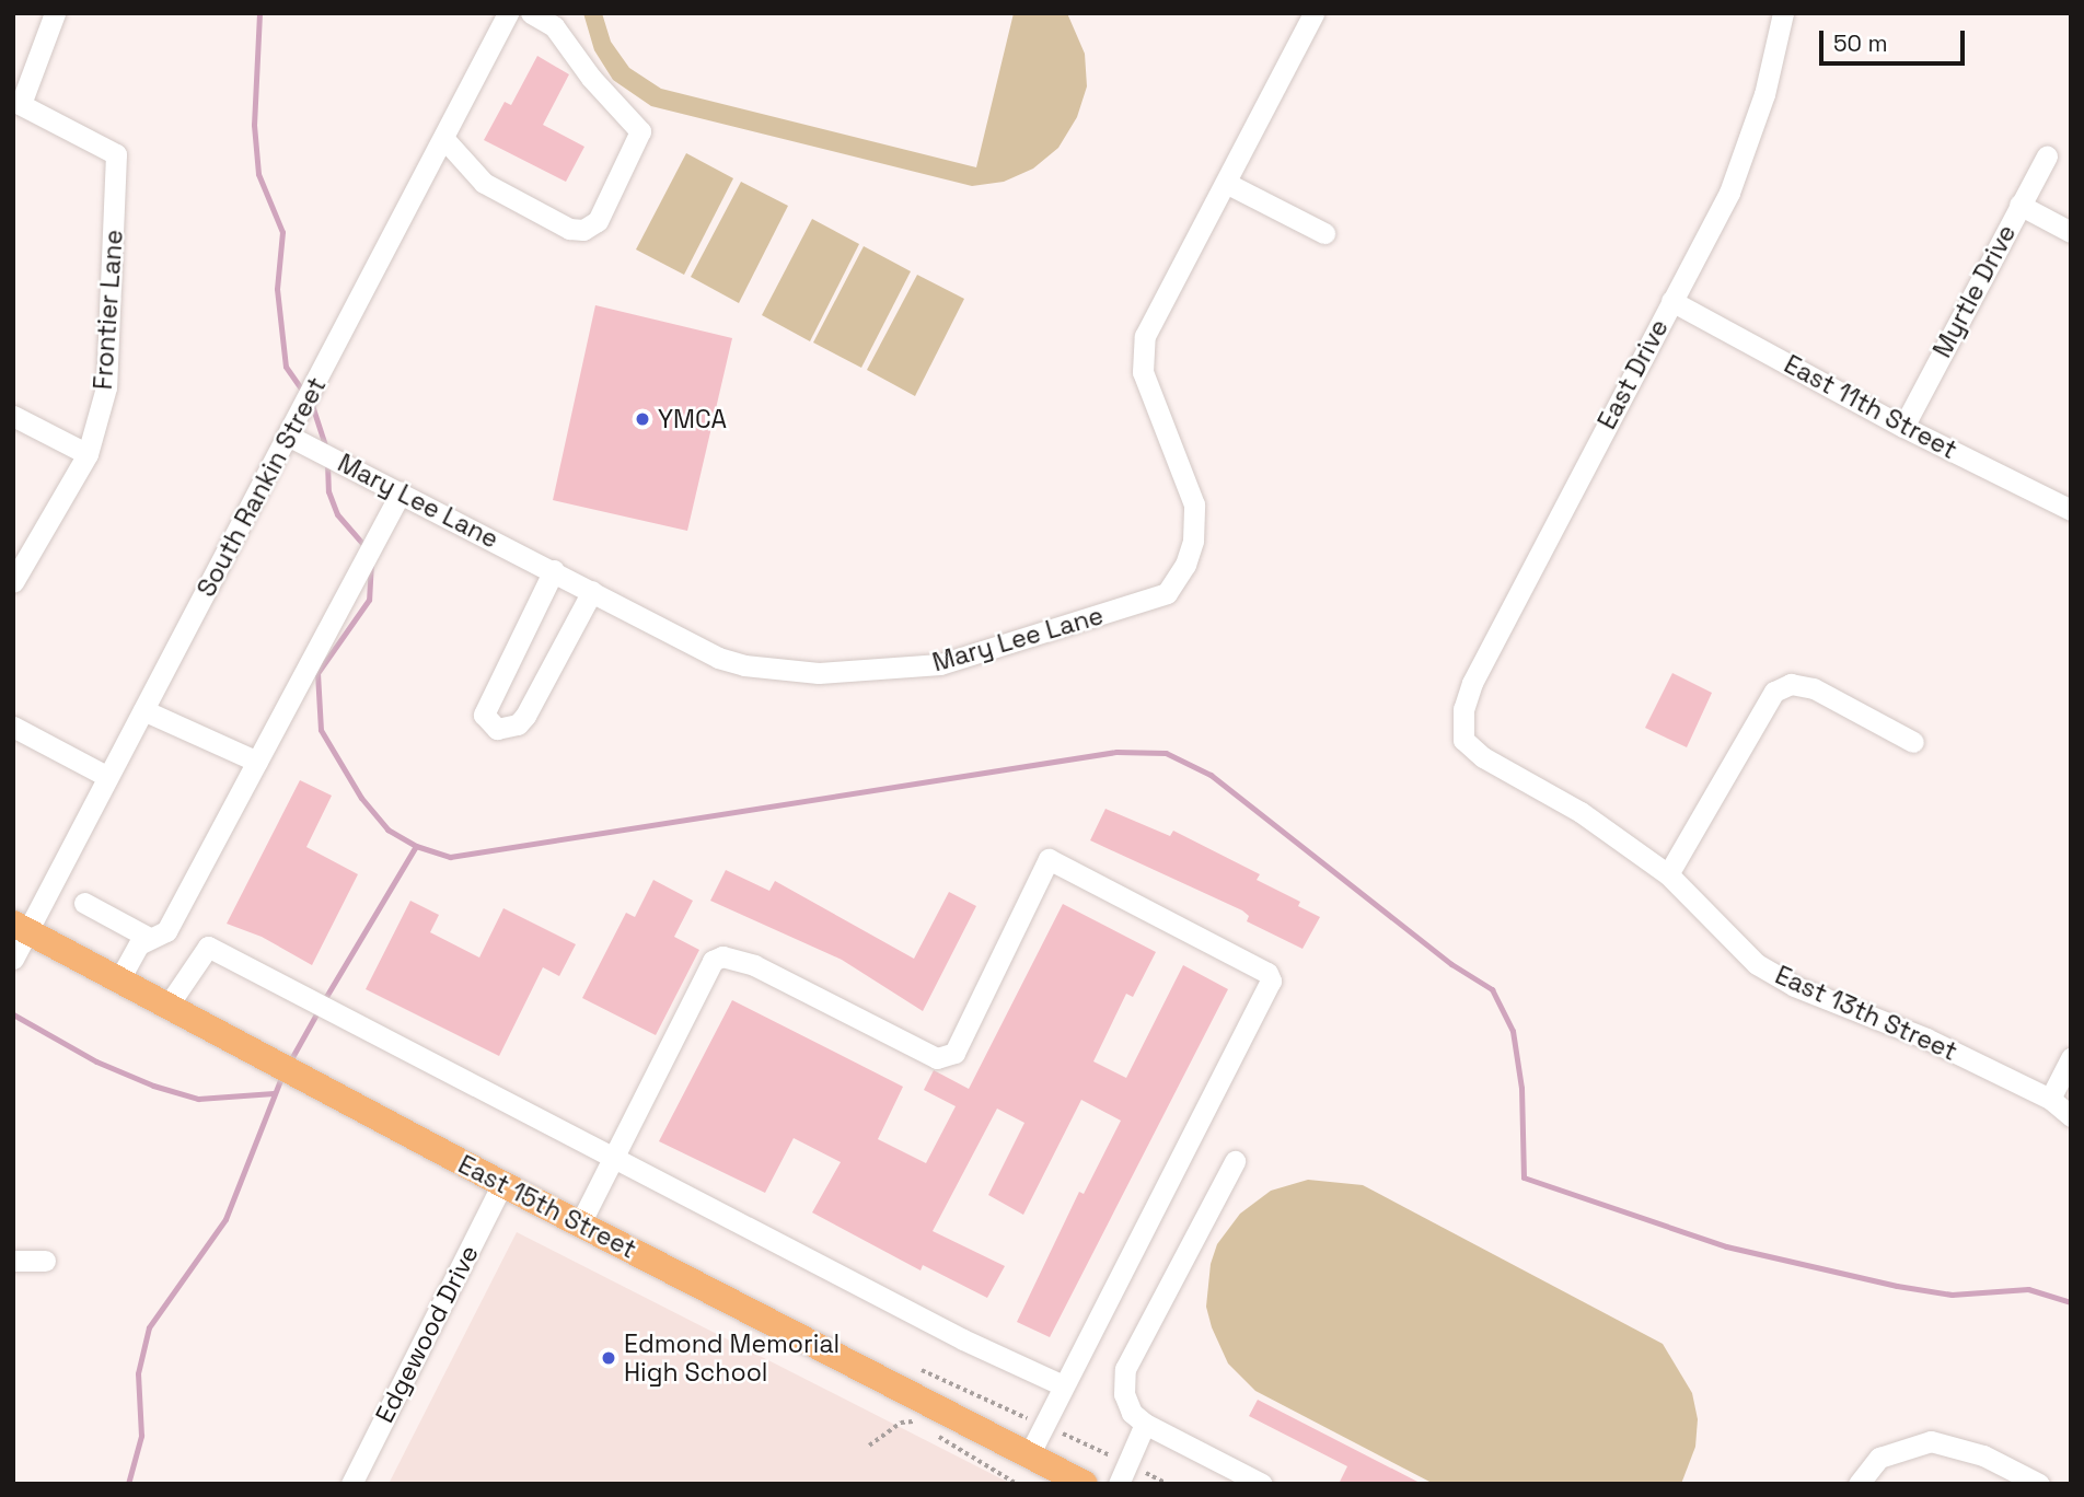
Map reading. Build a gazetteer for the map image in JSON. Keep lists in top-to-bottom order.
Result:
{
  "streets": {
    "main road": ["East 15th Street"],
    "street": [
      "Myrtle Drive",
      "Frontier Lane",
      "East Drive",
      "East 11th Street",
      "South Rankin Street",
      "Mary Lee Lane",
      "East 13th Street",
      "Edgewood Drive"
    ]
  },
  "crossings": [
    ["Myrtle Drive", "East 11th Street"],
    ["East Drive", "East 11th Street"],
    ["East Drive", "East 13th Street"],
    ["South Rankin Street", "Mary Lee Lane"],
    ["South Rankin Street", "East 15th Street"],
    ["East 15th Street", "Edgewood Drive"]
  ],
  "places": ["YMCA", "Edmond Memorial High School"],
  "scale_bar": "50 m"
}
